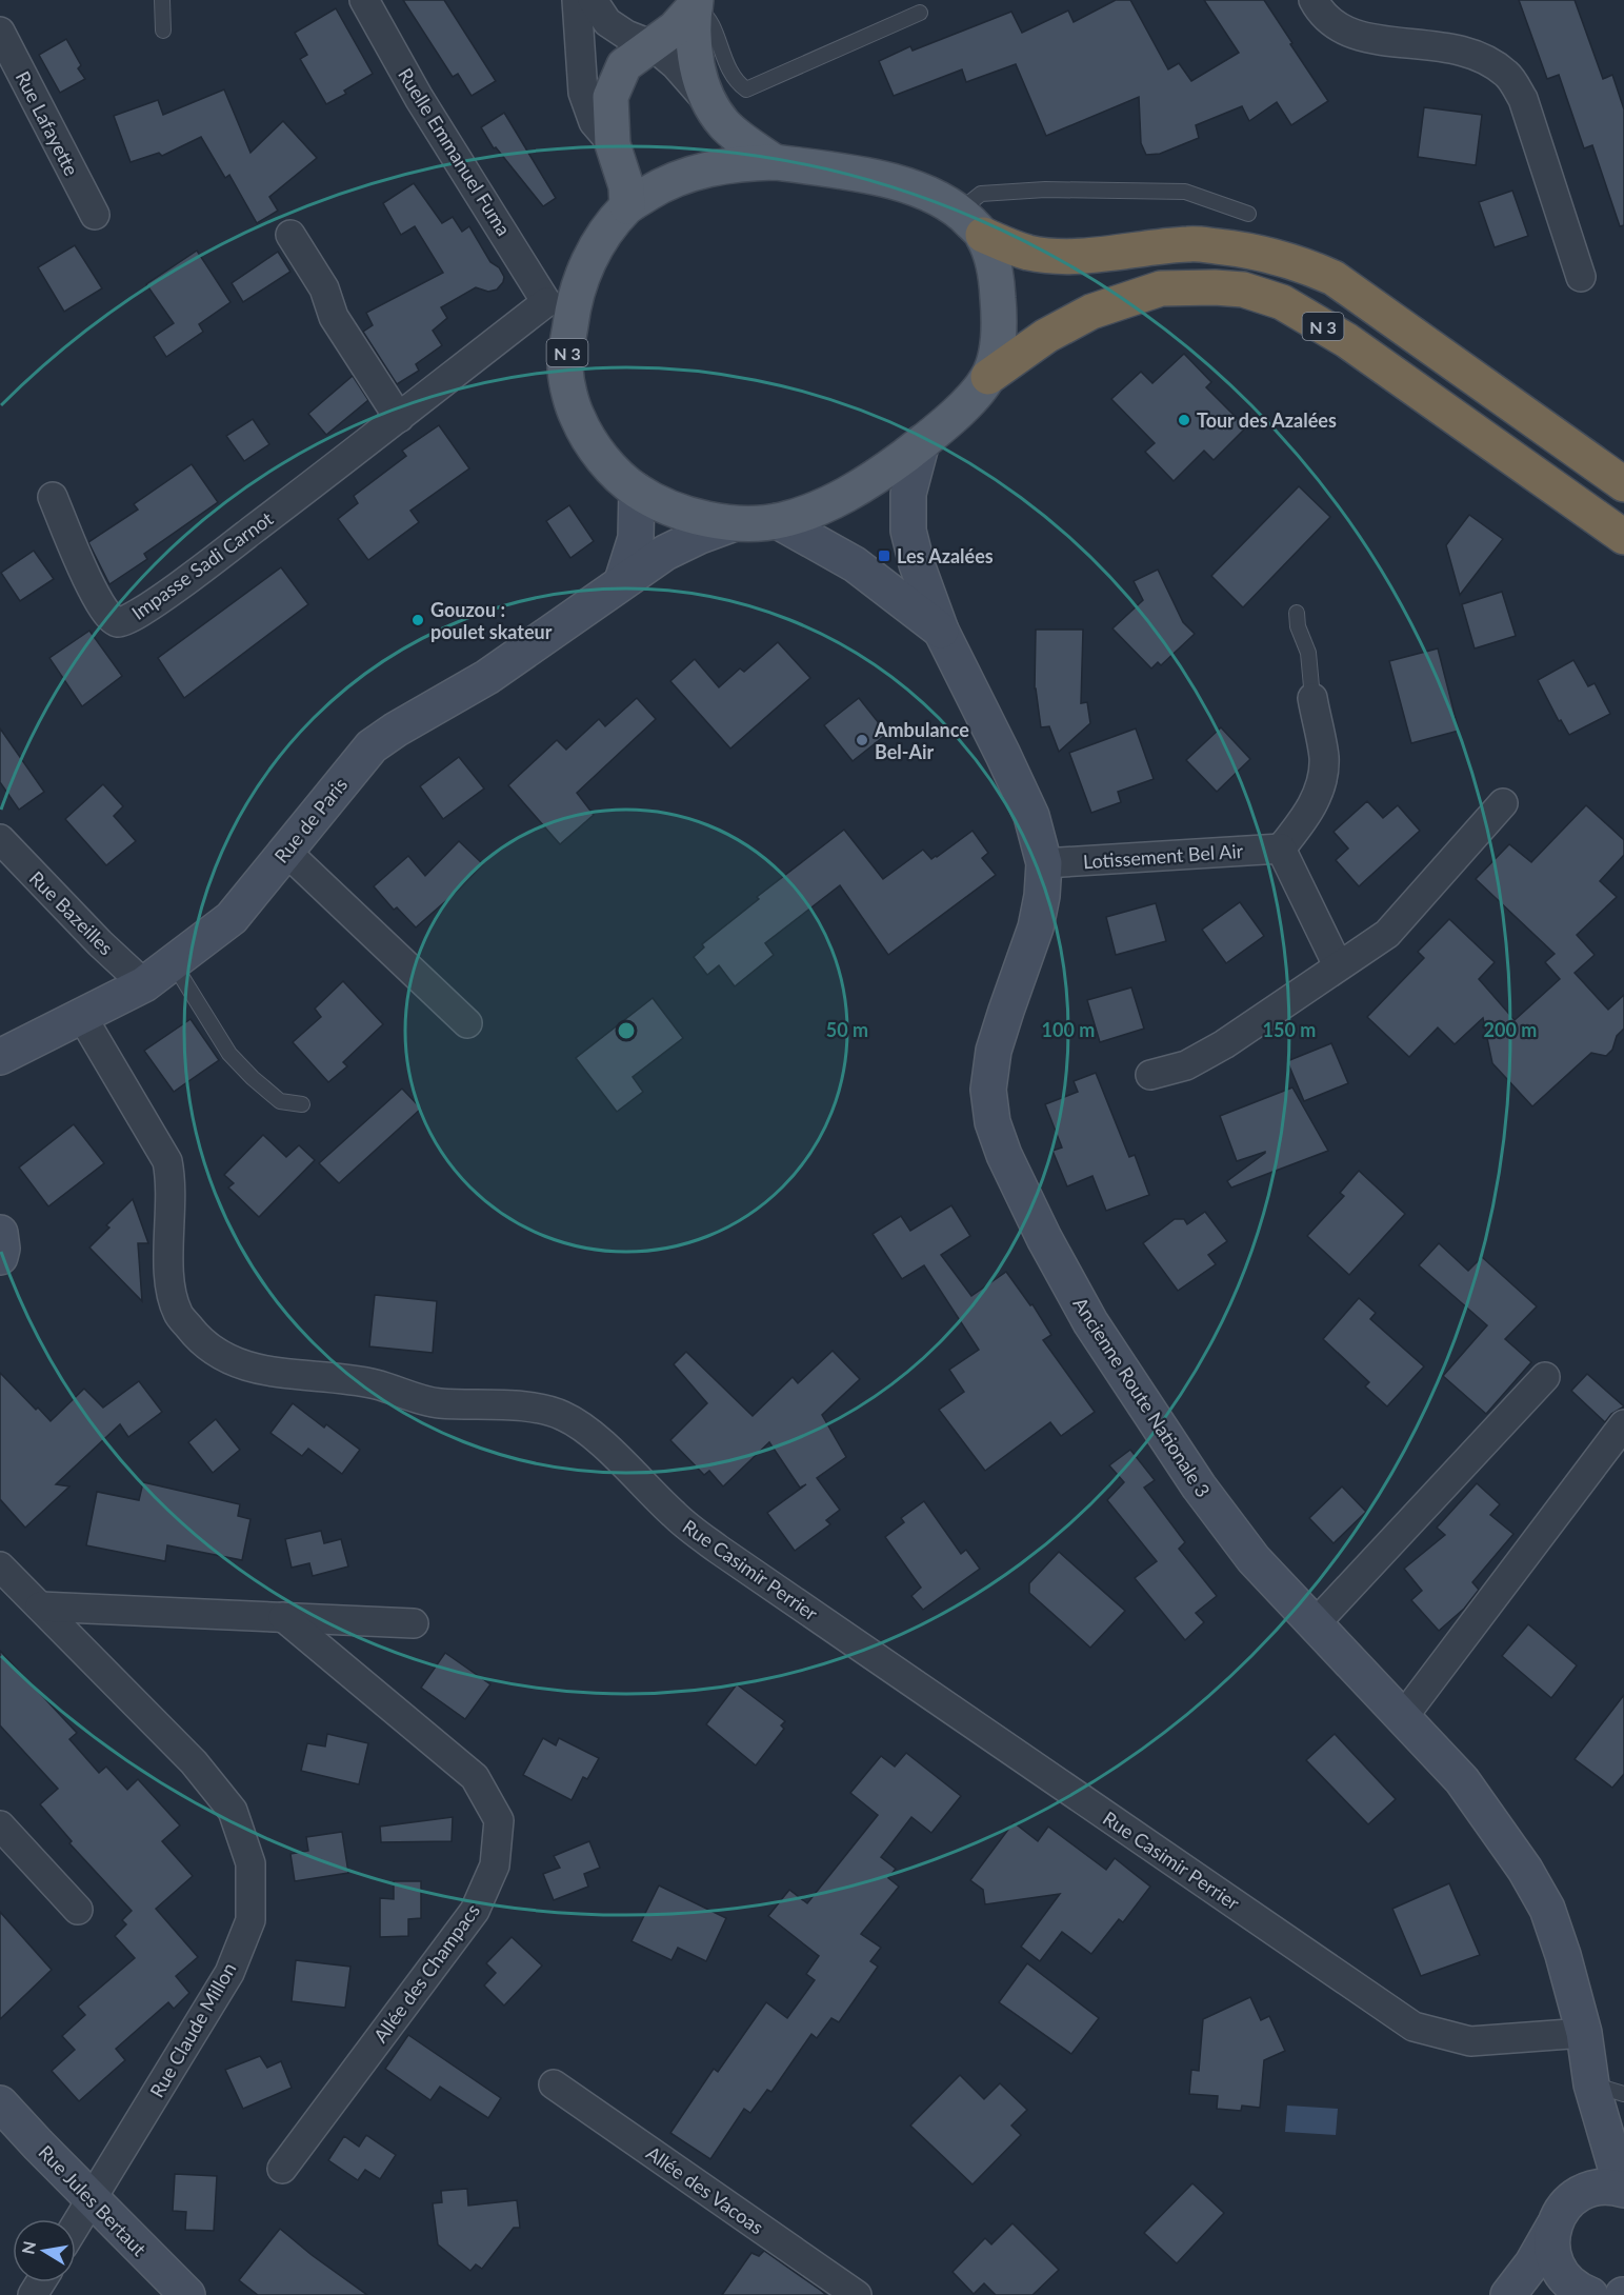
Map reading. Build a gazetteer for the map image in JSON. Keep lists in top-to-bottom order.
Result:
{
  "streets": {
    "highway": ["N 3"],
    "main road": ["Rue de Paris", "Ancienne Route Nationale 3", "Rue Jules Bertaut"],
    "street": [
      "Rue Lafayette",
      "Ruelle Emmanuel Fuma",
      "Impasse Sadi Carnot",
      "Lotissement Bel Air",
      "Rue Bazeilles",
      "Rue Casimir Perrier",
      "Allée des Champacs",
      "Rue Claude Millon",
      "Allée des Vacoas"
    ]
  },
  "crossings": [
    ["Ruelle Emmanuel Fuma", "N 3"],
    ["Ruelle Emmanuel Fuma", "Impasse Sadi Carnot"],
    ["N 3", "Impasse Sadi Carnot"],
    ["N 3", "Rue de Paris"],
    ["N 3", "Ancienne Route Nationale 3"],
    ["Rue de Paris", "Rue Bazeilles"],
    ["Rue de Paris", "Rue Casimir Perrier"],
    ["Lotissement Bel Air", "Ancienne Route Nationale 3"],
    ["Ancienne Route Nationale 3", "Rue Casimir Perrier"],
    ["Rue Claude Millon", "Rue Jules Bertaut"]
  ],
  "places": {
    "other": ["Tour des Azalées", "Gouzou : poulet skateur", "Ambulance Bel-Air"],
    "transit": ["Les Azalées"]
  },
  "north": "left",
  "rings": [
    "50 m",
    "100 m",
    "150 m",
    "200 m"
  ]
}
